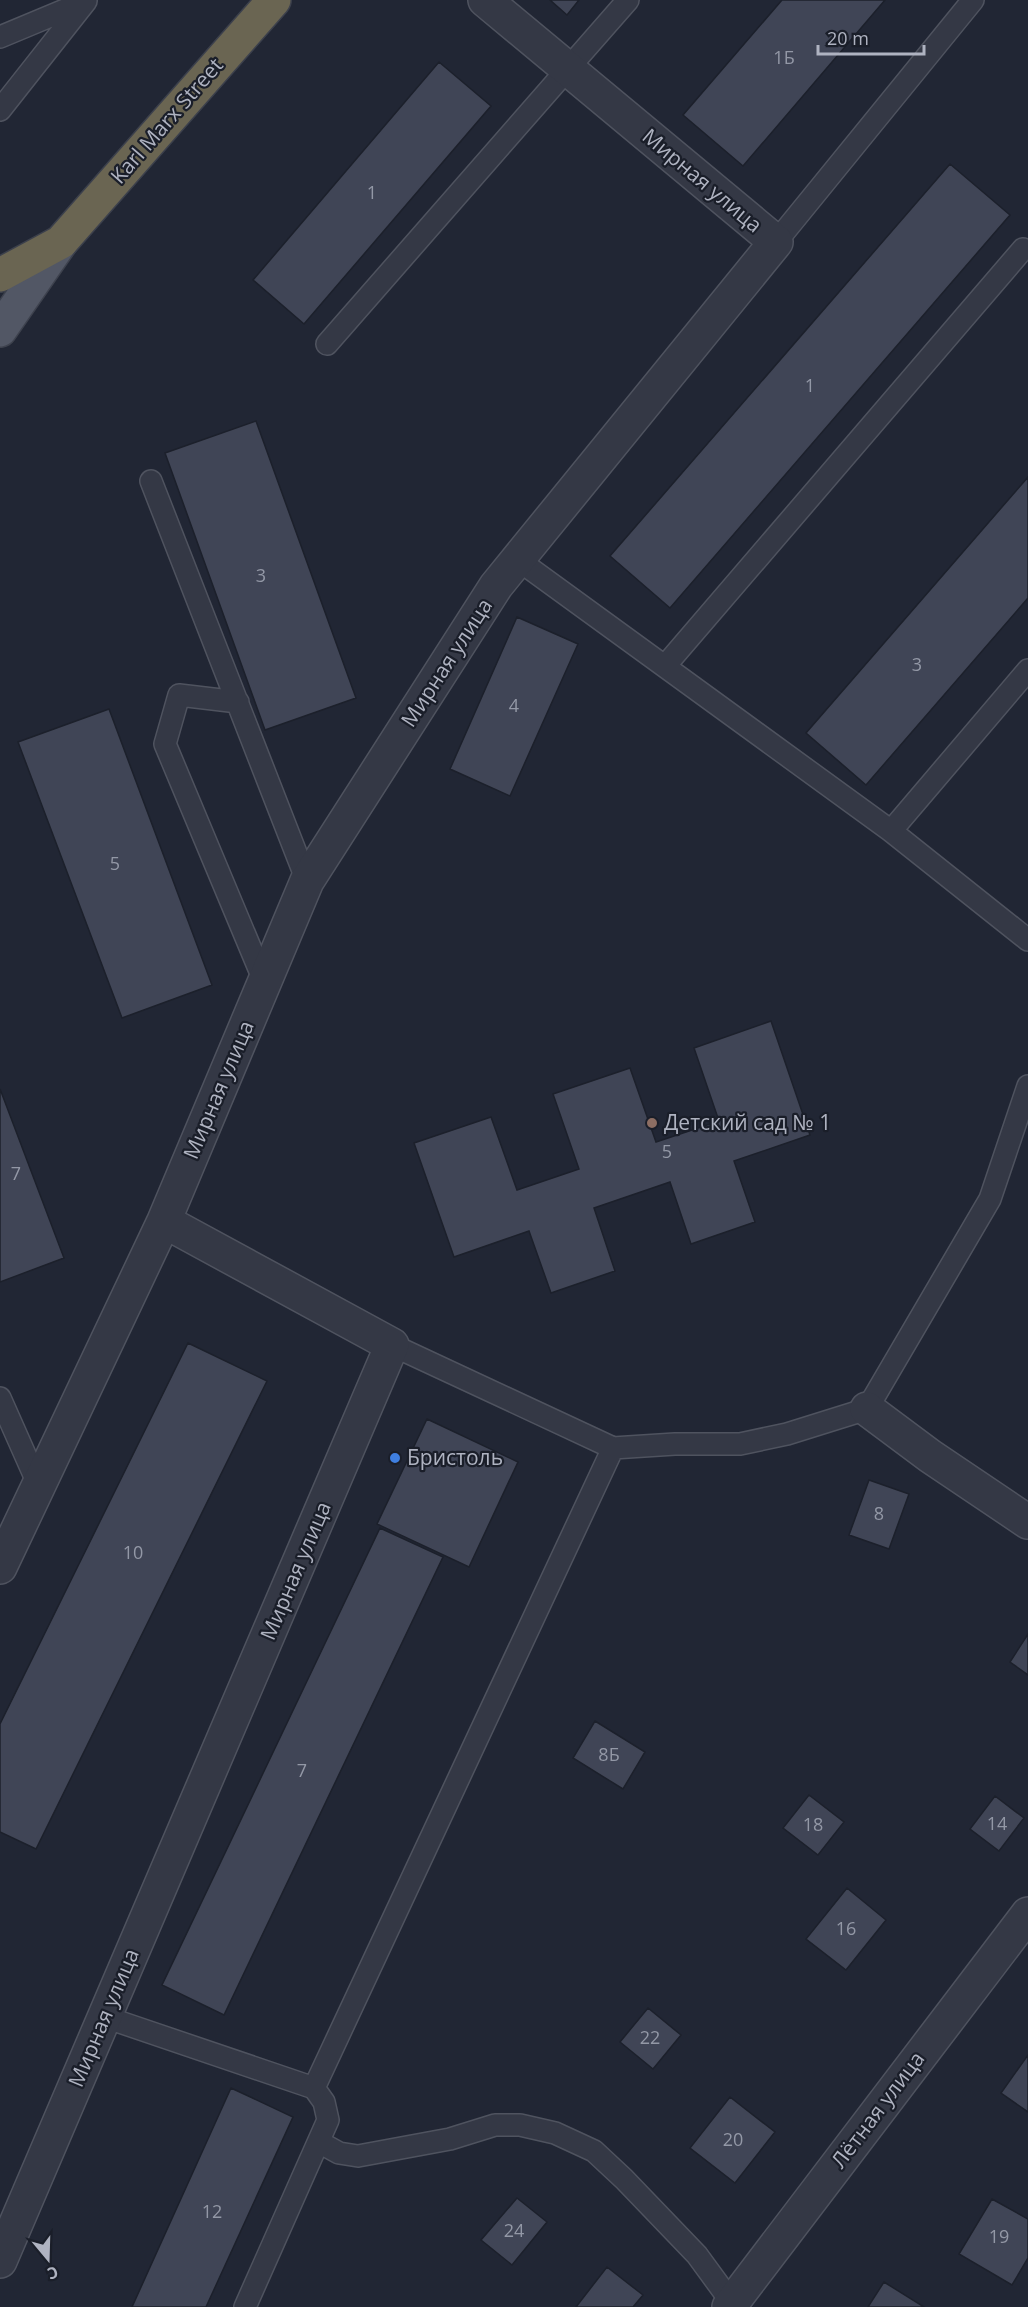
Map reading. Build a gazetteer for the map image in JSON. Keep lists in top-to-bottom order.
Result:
{
  "streets": {
    "highway": ["Karl Marx Street"],
    "street": ["Мирная улица", "Лётная улица"]
  },
  "places": ["Детский сад № 1", "Бристоль"],
  "house_numbers": [
    "1Б",
    "1",
    "1",
    "3",
    "3",
    "4",
    "5",
    "5",
    "7",
    "8",
    "10",
    "8Б",
    "7",
    "14",
    "18",
    "16",
    "22",
    "20",
    "12",
    "24",
    "19"
  ],
  "scale_bar": "20 m",
  "north": "bottom"
}
